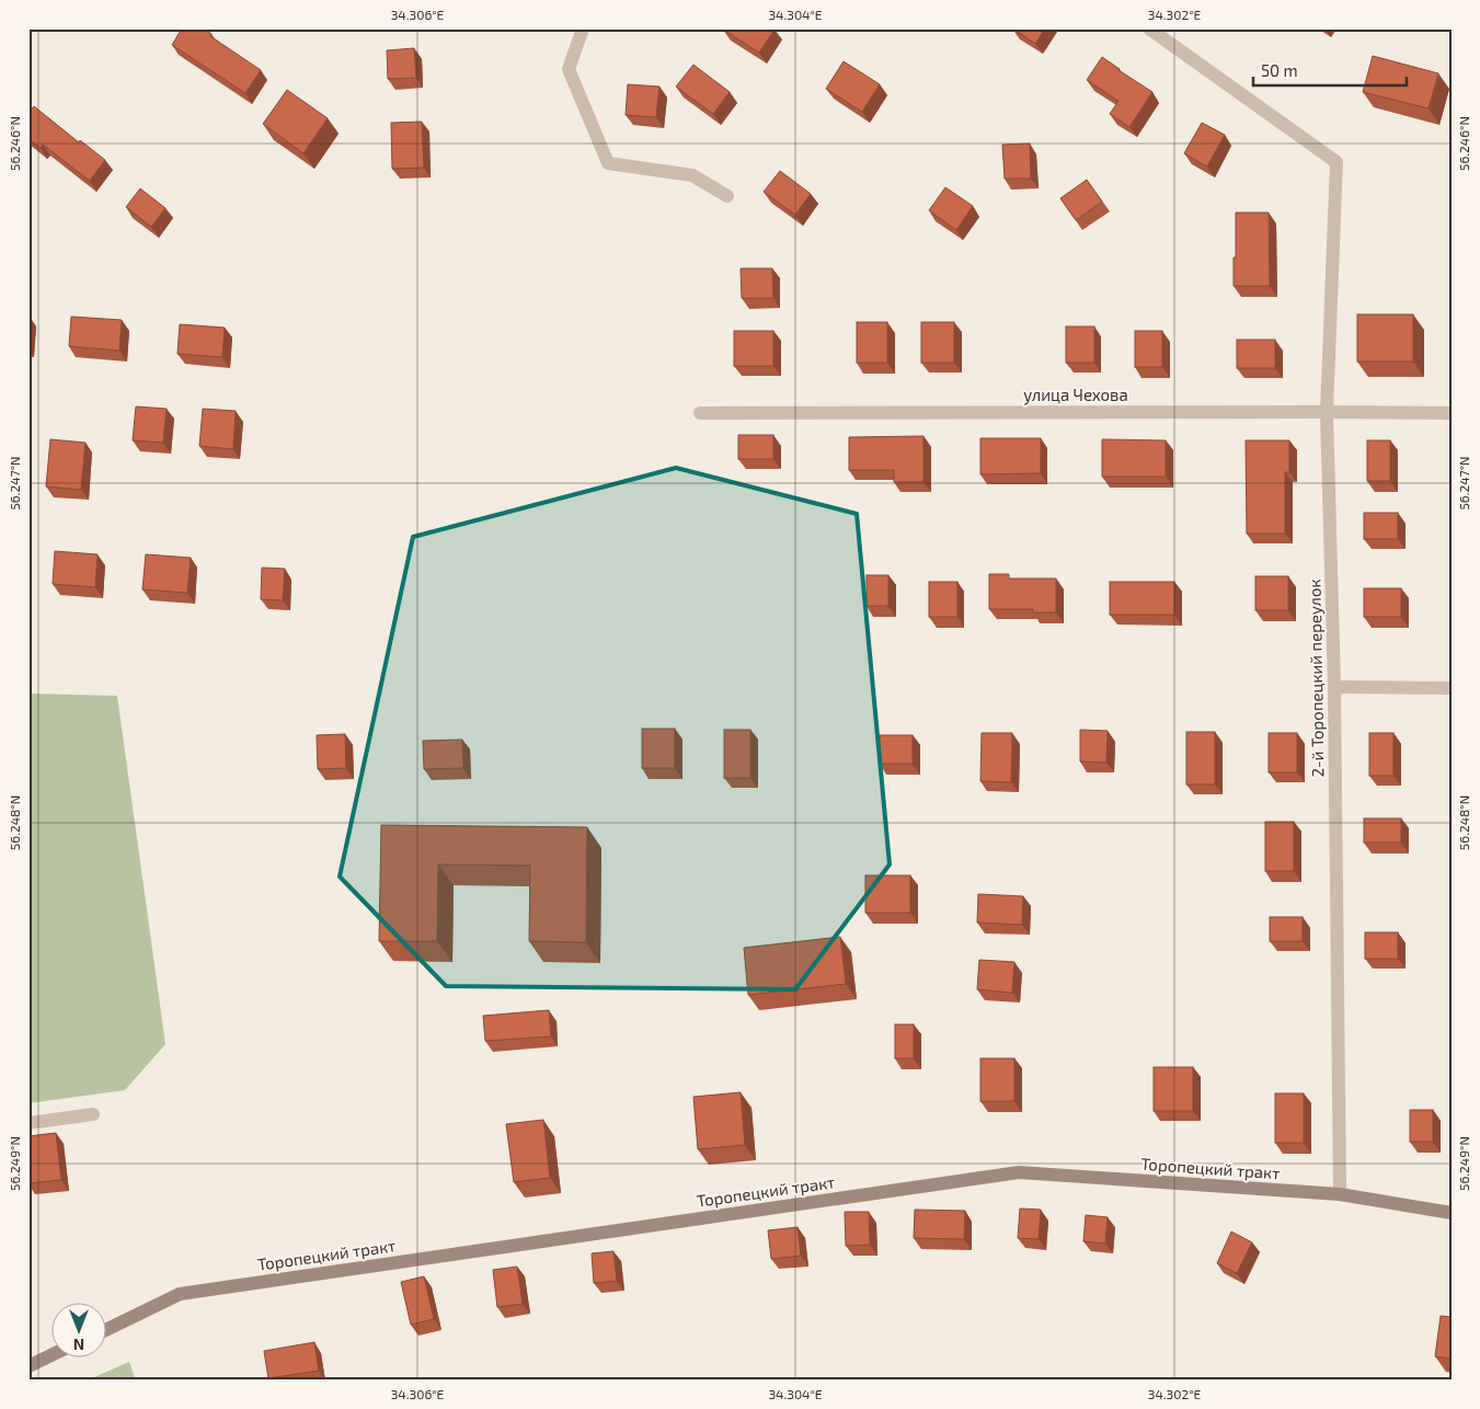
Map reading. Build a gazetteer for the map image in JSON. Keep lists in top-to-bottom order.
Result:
{
  "streets": {
    "main road": ["Торопецкий тракт"],
    "street": ["улица Чехова", "2-й Торопецкий переулок"]
  },
  "crossings": [
    ["улица Чехова", "2-й Торопецкий переулок"],
    ["2-й Торопецкий переулок", "Торопецкий тракт"]
  ],
  "scale_bar": "50 m",
  "north": "bottom",
  "coordinates": [
    "34.306°E",
    "34.304°E",
    "34.302°E",
    "56.246°N",
    "56.247°N",
    "56.248°N",
    "56.249°N"
  ]
}
